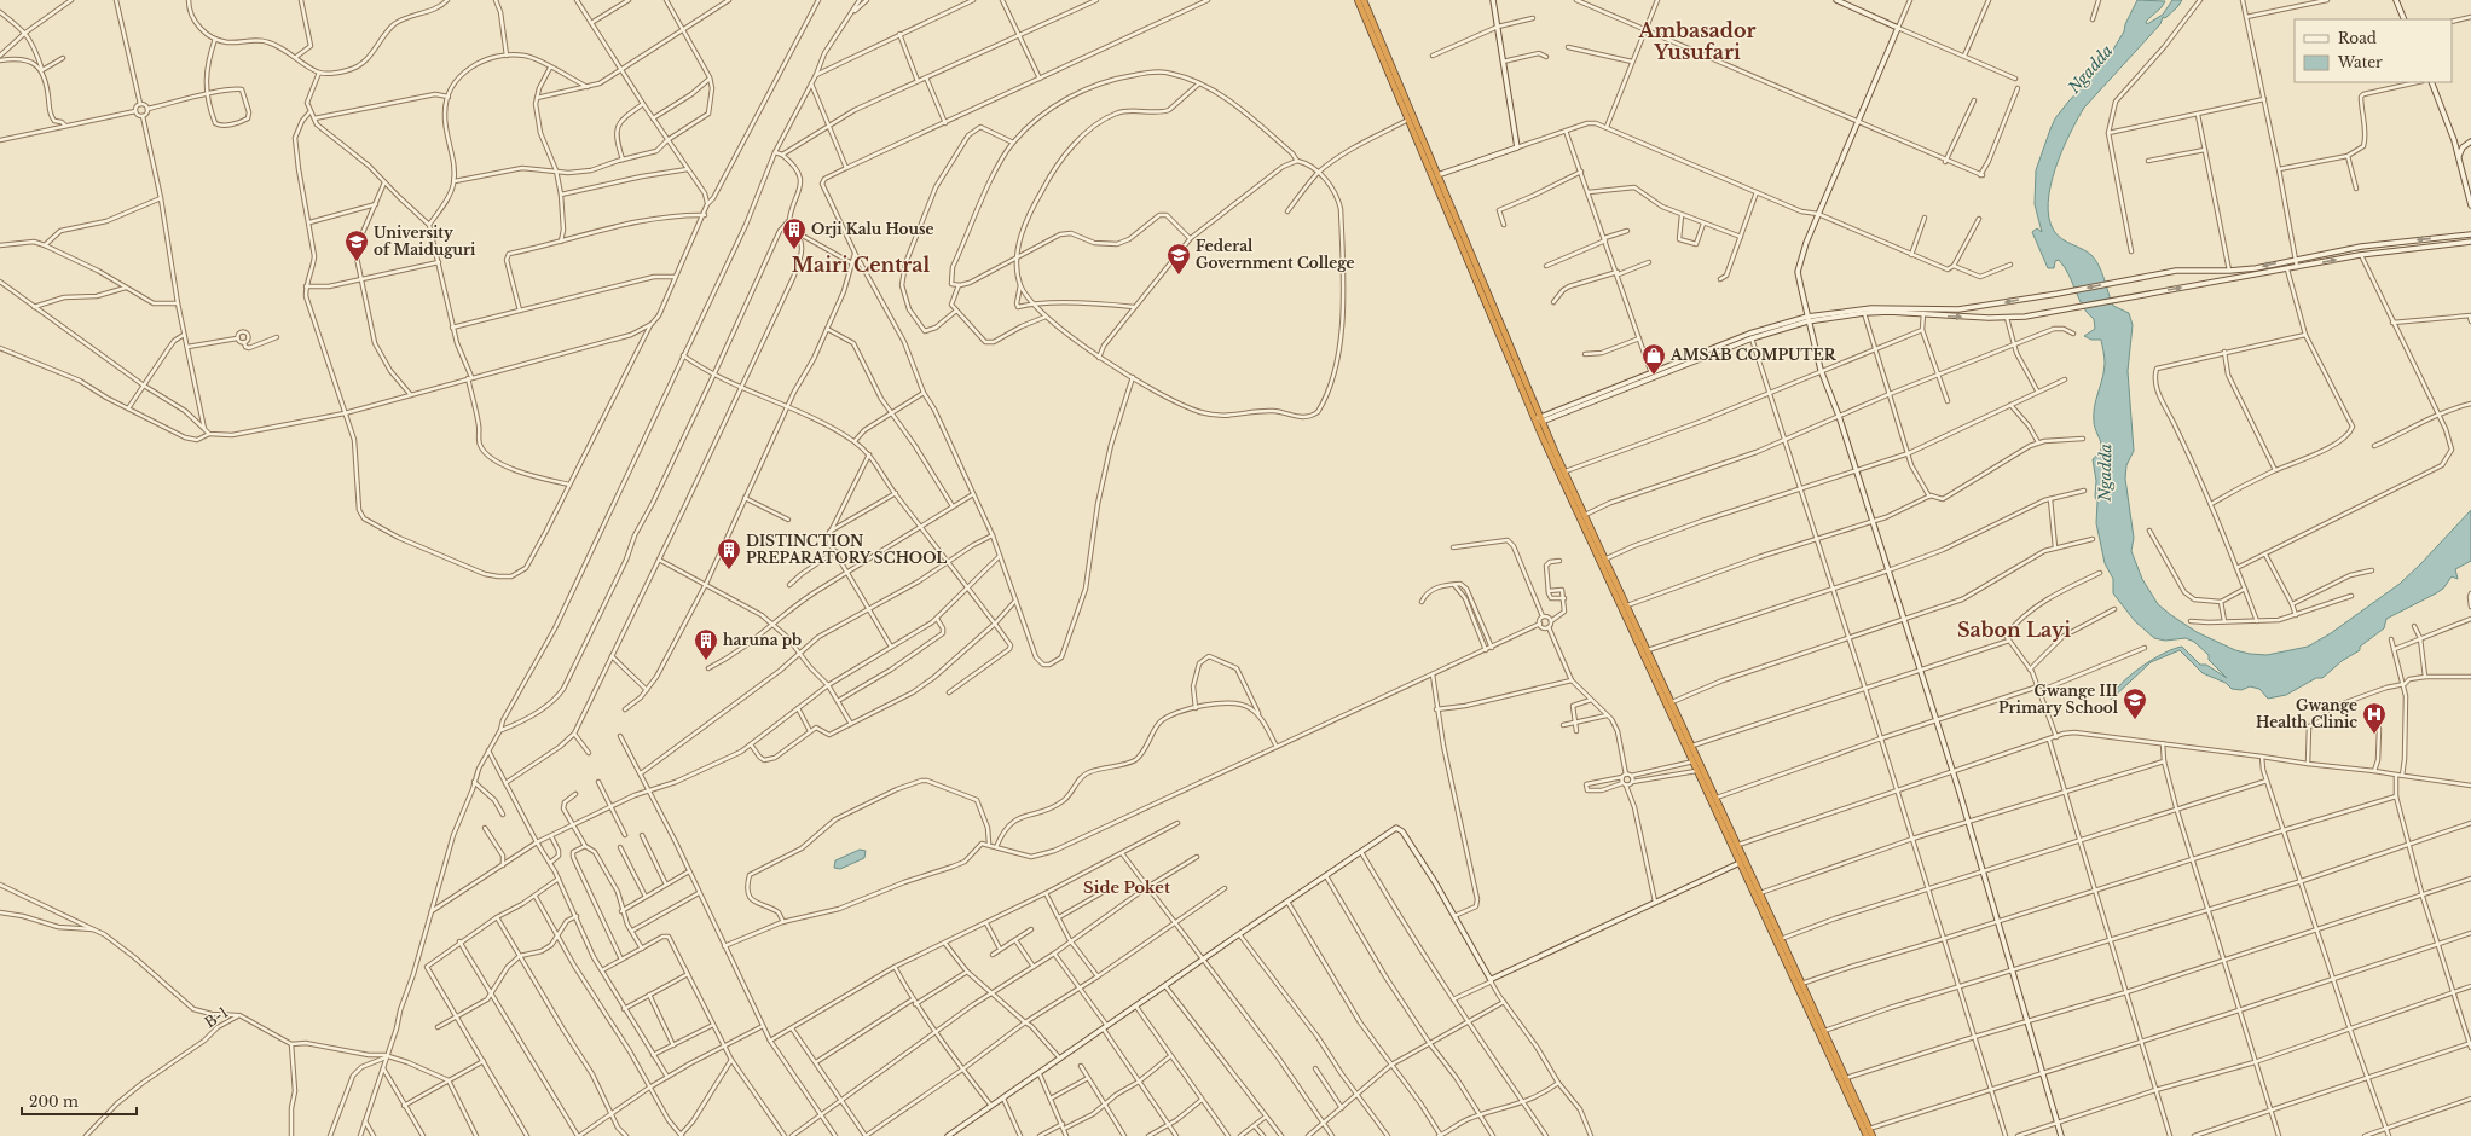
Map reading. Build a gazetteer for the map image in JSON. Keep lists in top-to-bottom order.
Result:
{
  "streets": {
    "street": ["B-1"]
  },
  "districts": [
    "Ambasador Yusufari",
    "Mairi Central",
    "Sabon Layi",
    "Side Poket"
  ],
  "water": ["Ngadda"],
  "places": {
    "building": ["Orji Kalu House", "DISTINCTION PREPARATORY SCHOOL", "haruna pb"],
    "school or university": ["University of Maiduguri", "Federal Government College", "Gwange III Primary School"],
    "shop": ["AMSAB COMPUTER"],
    "hospital": ["Gwange Health Clinic"]
  },
  "legend": ["Road", "Water"],
  "scale_bar": "200 m"
}
